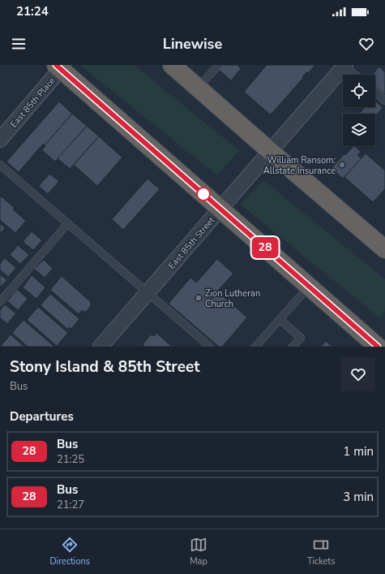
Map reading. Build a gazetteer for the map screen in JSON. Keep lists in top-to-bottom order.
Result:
{
  "streets": {
    "street": ["East 85th Place", "East 85th Street"]
  },
  "places": ["William Ransom: Allstate Insurance", "Zion Lutheran Church"],
  "lines": ["bus line 28"],
  "page": {
    "status": "21:24",
    "header": "Linewise",
    "on_map": "28",
    "heading": [
      ["Stony Island & 85th Street", "Bus"],
      "Departures"
    ],
    "list": [
      {
        "mark": "28",
        "name": "Bus",
        "note": "21:25",
        "value": "1 min"
      },
      {
        "mark": "28",
        "name": "Bus",
        "note": "21:27",
        "value": "3 min"
      }
    ],
    "tabs": ["Directions", "Map", "Tickets"]
  }
}
